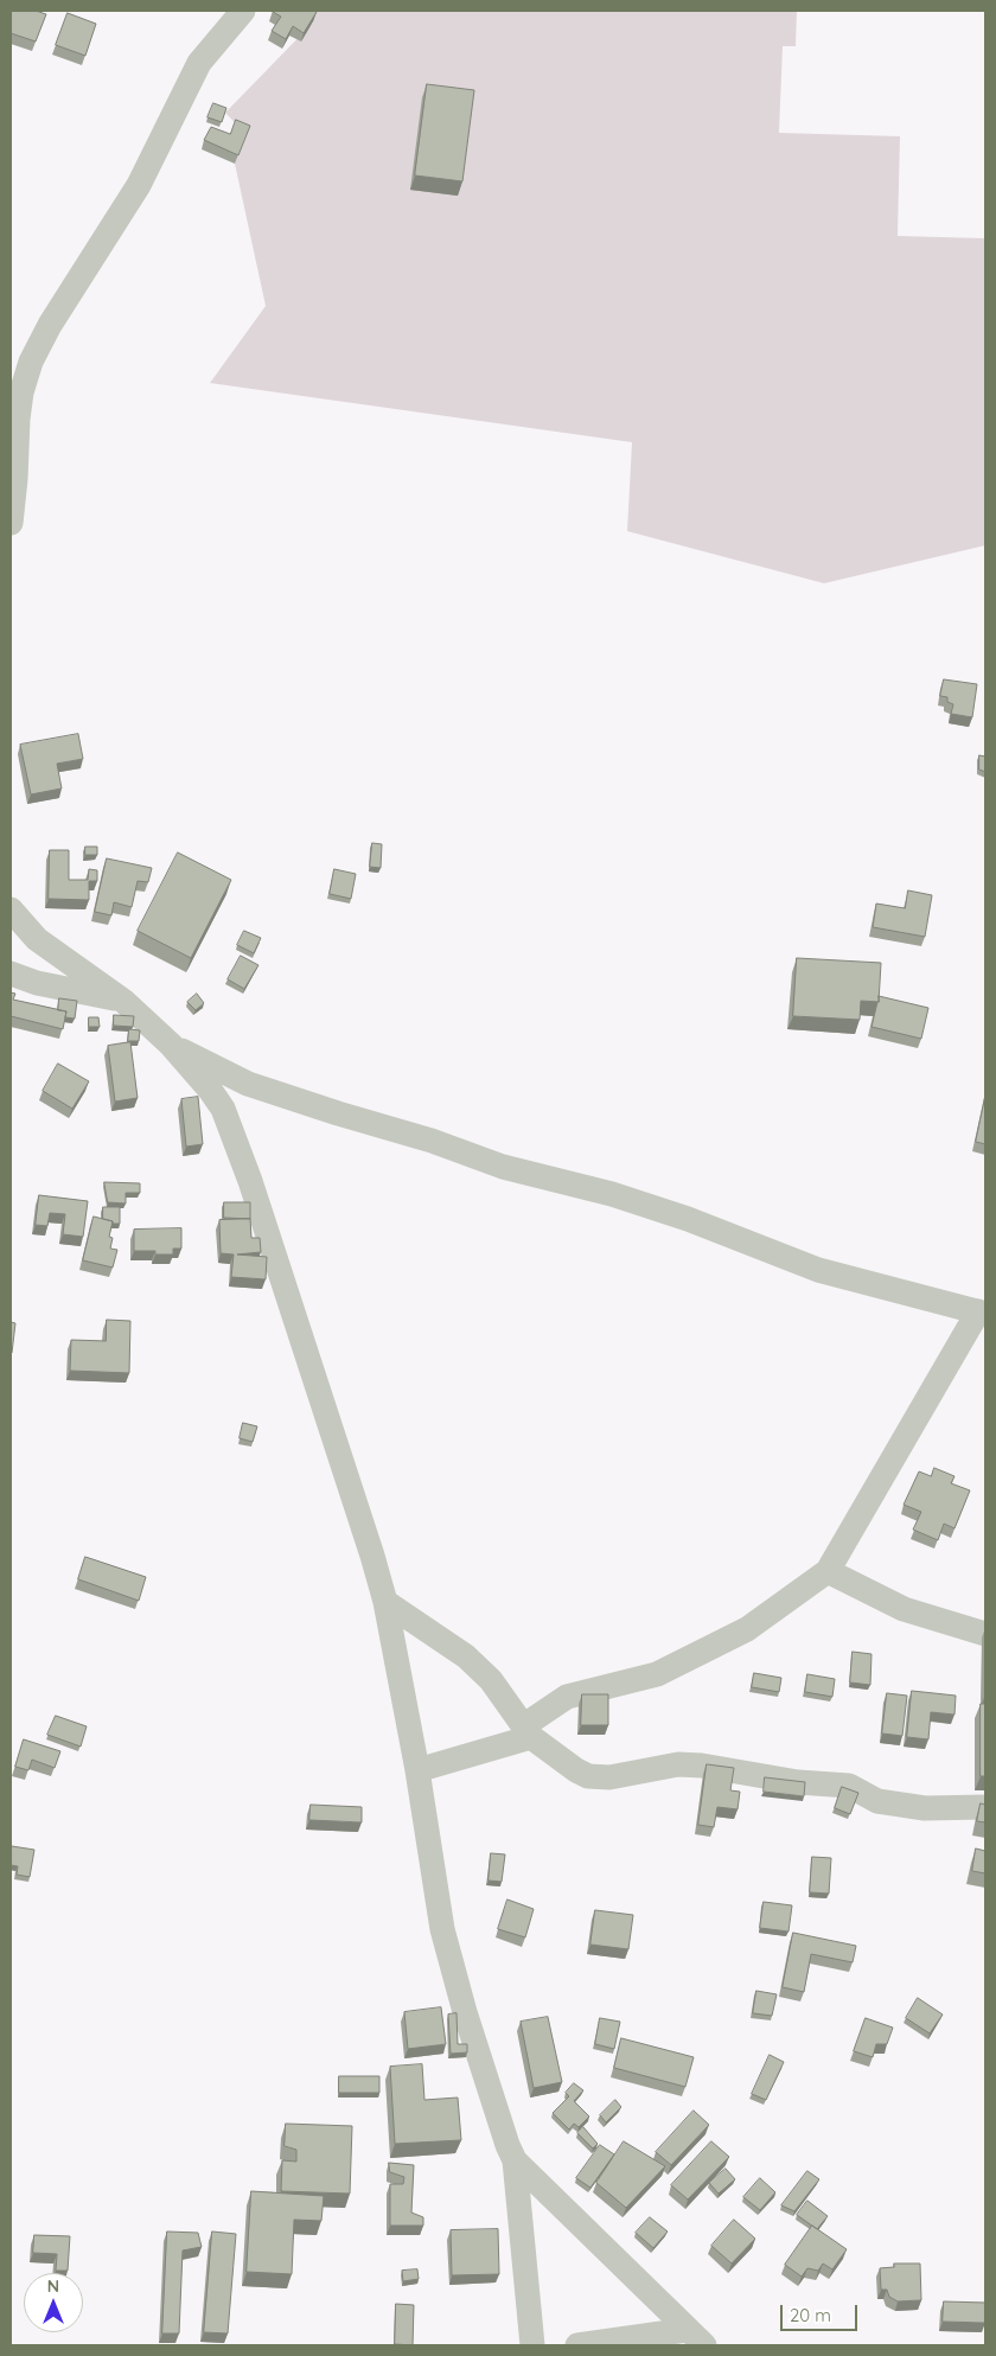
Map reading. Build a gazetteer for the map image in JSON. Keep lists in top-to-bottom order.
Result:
{
  "scale_bar": "20 m",
  "north": "top"
}
